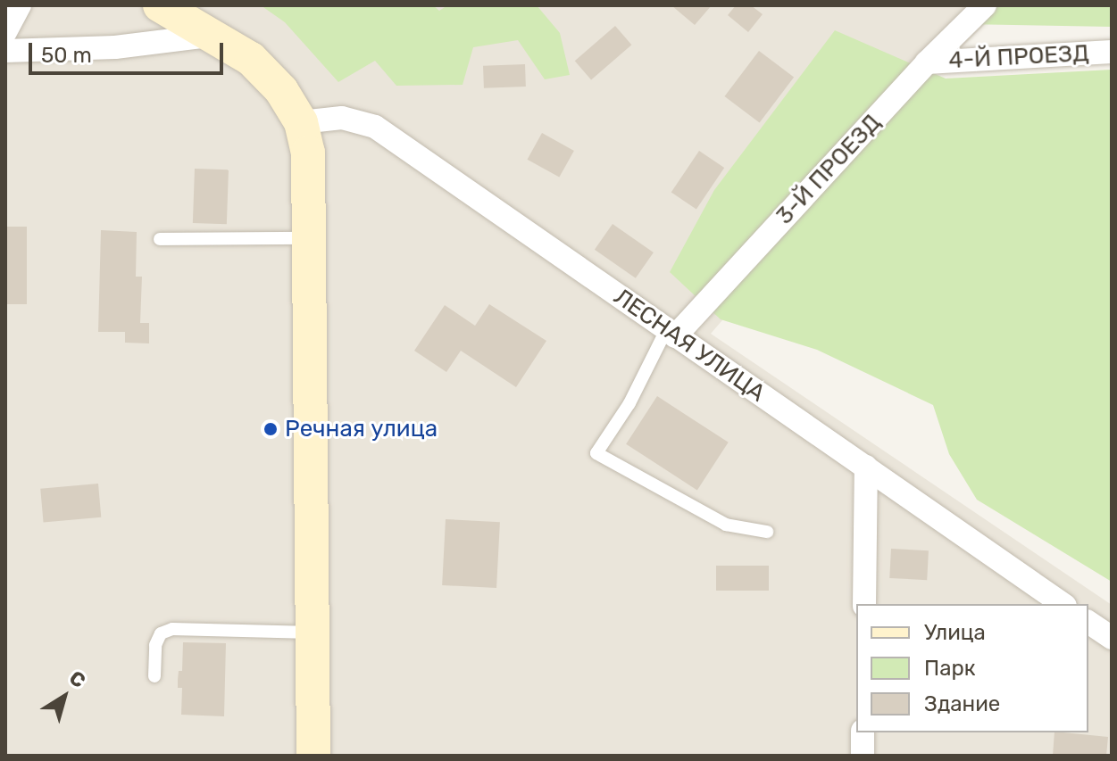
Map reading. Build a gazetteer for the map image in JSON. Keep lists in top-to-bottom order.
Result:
{
  "streets": {
    "street": ["4-Й ПРОЕЗД", "3-Й ПРОЕЗД", "ЛЕСНАЯ УЛИЦА"]
  },
  "crossings": [
    ["4-Й ПРОЕЗД", "3-Й ПРОЕЗД"],
    ["3-Й ПРОЕЗД", "ЛЕСНАЯ УЛИЦА"]
  ],
  "places": ["Речная улица"],
  "legend": ["Улица", "Парк", "Здание"],
  "scale_bar": "50 m",
  "north": "top right"
}
